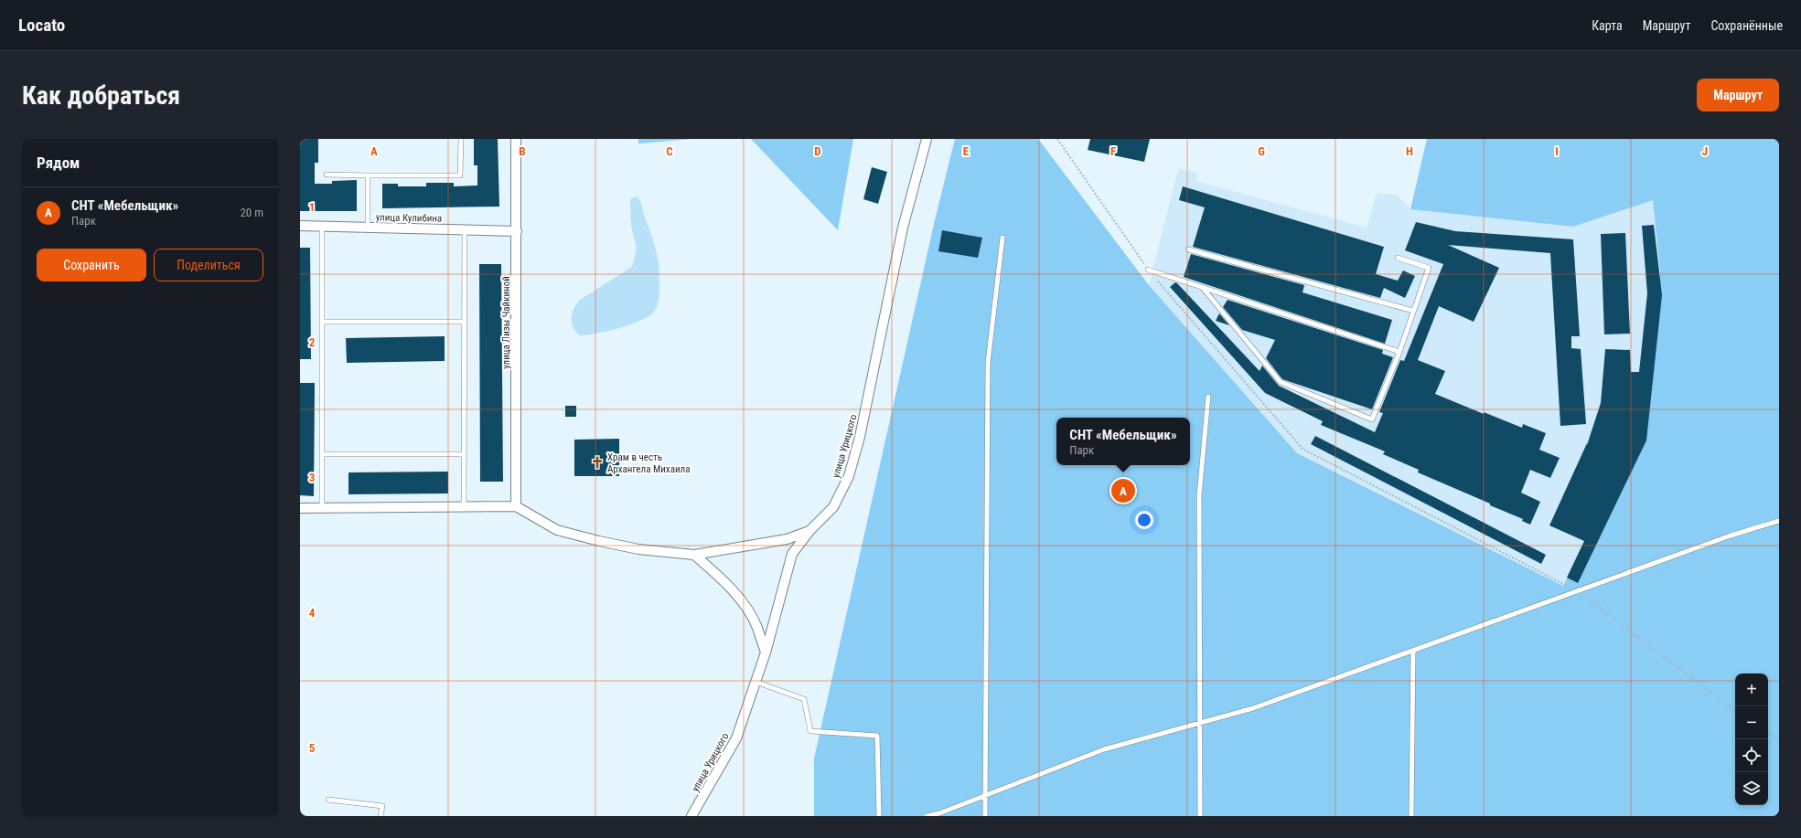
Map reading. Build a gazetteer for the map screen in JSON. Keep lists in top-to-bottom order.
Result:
{
  "streets": {
    "street": ["улица Кулибина", "улица Лизы Чайкиной", "улица Урицкого"]
  },
  "crossings": [
    ["улица Кулибина", "улица Лизы Чайкиной"]
  ],
  "places": {
    "church": ["Храм в честь Архангела Михаила"]
  },
  "page": {
    "header": "Locato",
    "nav": ["Карта", "Маршрут", "Сохранённые"],
    "buttons": [
      "Маршрут",
      ["Сохранить", "Поделиться"]
    ],
    "title": "Как добраться",
    "heading": "Рядом",
    "list": [
      {
        "mark": "A",
        "name": "СНТ «Мебельщик»",
        "note": "Парк",
        "value": "20 m"
      }
    ],
    "popup": ["СНТ «Мебельщик»", "Парк"],
    "pins": "A",
    "map_buttons": ["+", "−"]
  },
  "grid": {
    "columns": [
      "A",
      "B",
      "C",
      "D",
      "E",
      "F",
      "G",
      "H",
      "I",
      "J"
    ],
    "rows": [
      "1",
      "2",
      "3",
      "4",
      "5"
    ]
  }
}
